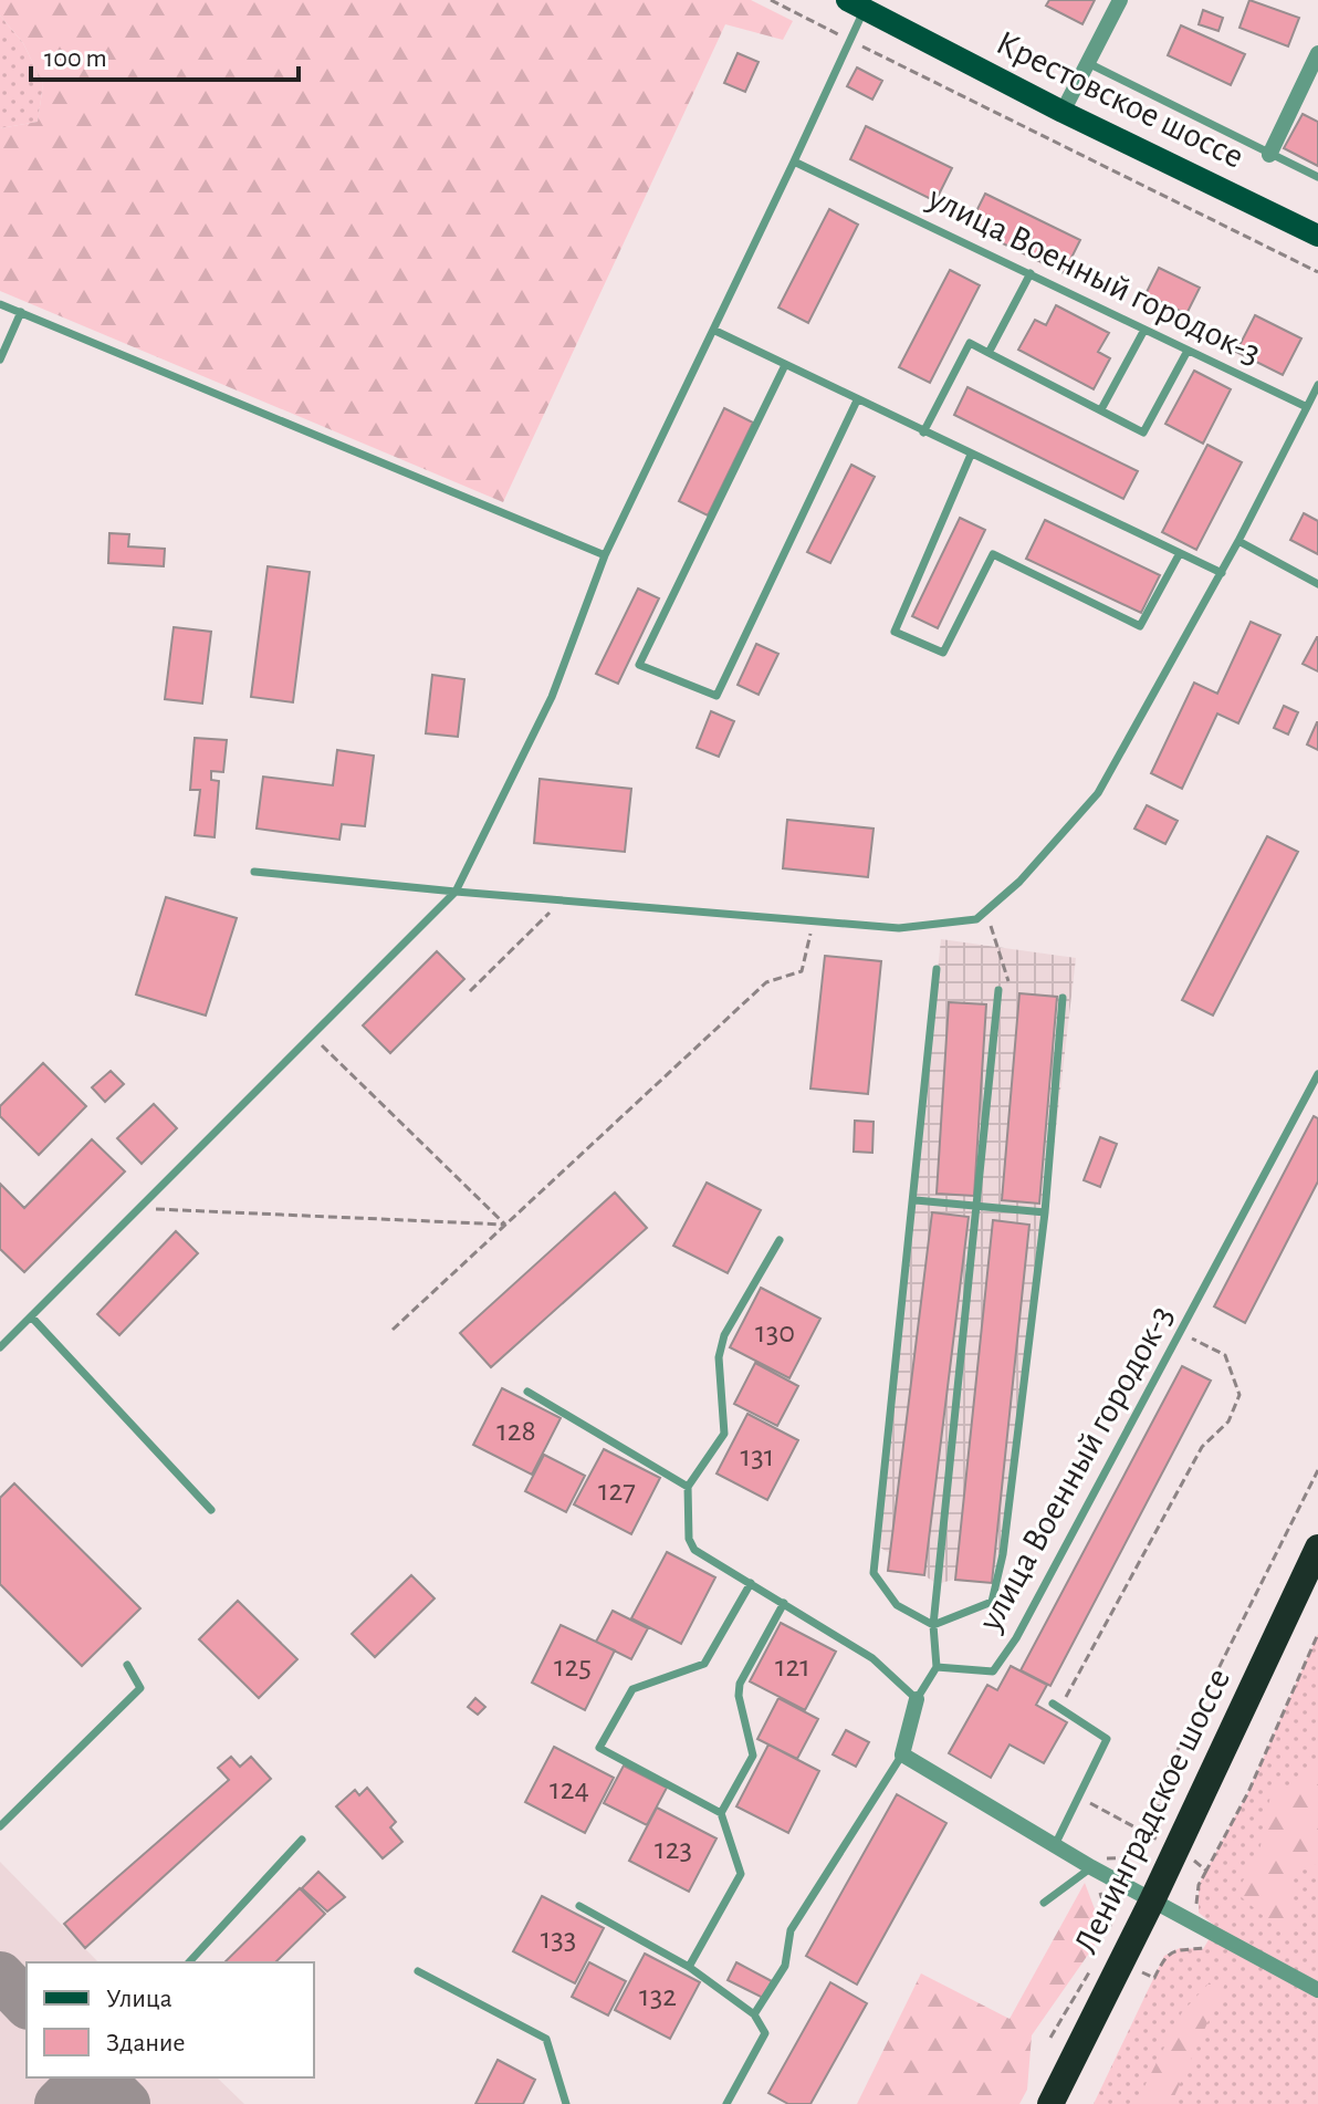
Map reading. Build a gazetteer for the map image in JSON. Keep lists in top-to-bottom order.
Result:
{
  "streets": {
    "highway": ["Ленинградское шоссе"],
    "main road": ["Крестовское шоссе"],
    "lane": ["улица Военный городок-3"]
  },
  "house_numbers": [
    "130",
    "128",
    "131",
    "127",
    "125",
    "121",
    "124",
    "123",
    "133",
    "132"
  ],
  "legend": ["Улица", "Здание"],
  "scale_bar": "100 m"
}
